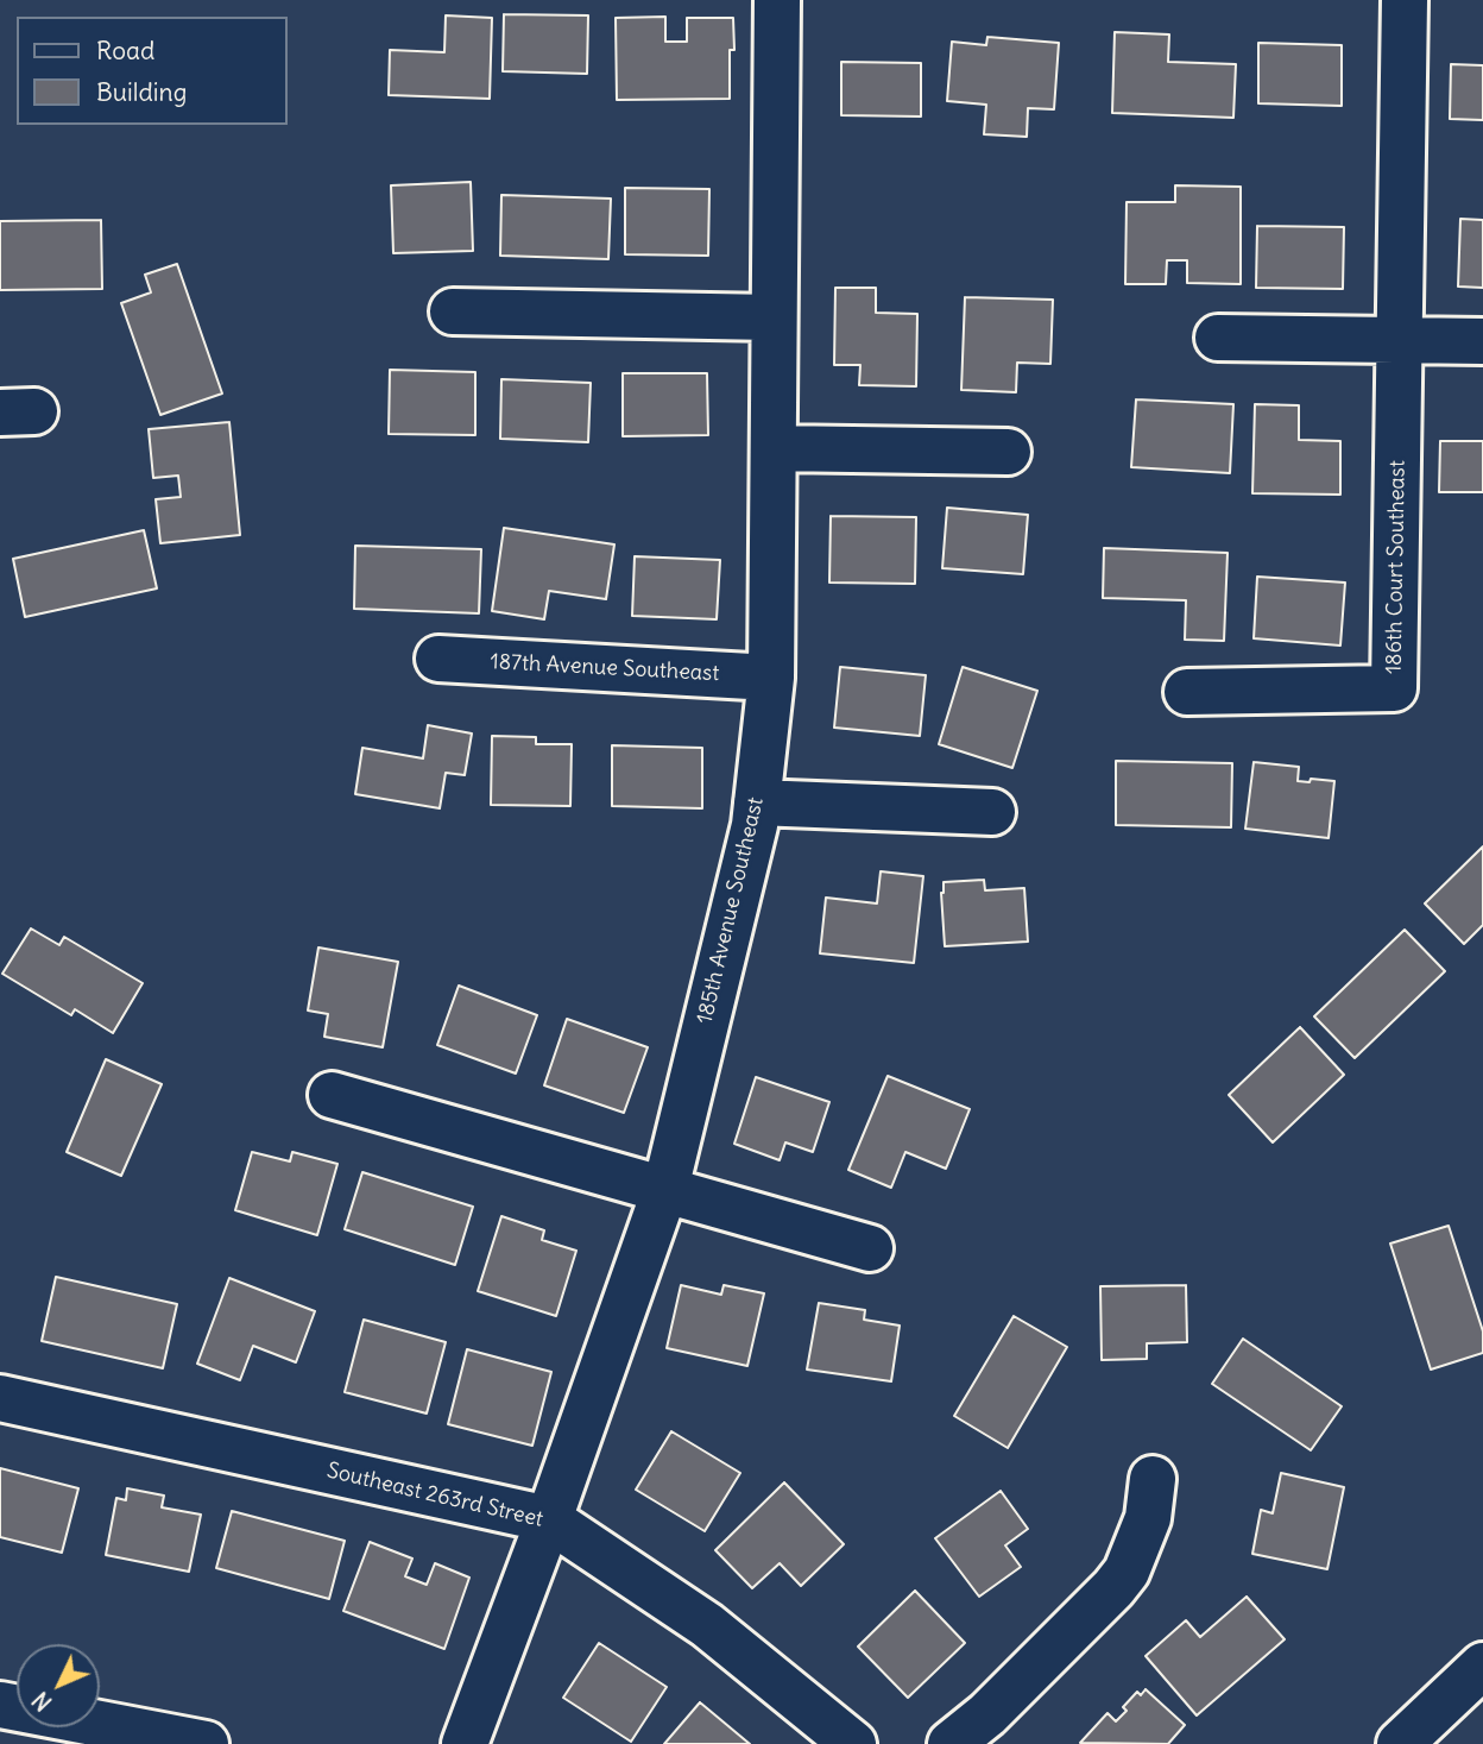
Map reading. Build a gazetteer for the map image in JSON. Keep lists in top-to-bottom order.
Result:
{
  "streets": {
    "street": [
      "186th Court Southeast",
      "187th Avenue Southeast",
      "185th Avenue Southeast",
      "Southeast 263rd Street"
    ]
  },
  "crossings": [
    ["187th Avenue Southeast", "185th Avenue Southeast"],
    ["185th Avenue Southeast", "Southeast 263rd Street"]
  ],
  "legend": ["Road", "Building"],
  "north": "bottom left"
}
